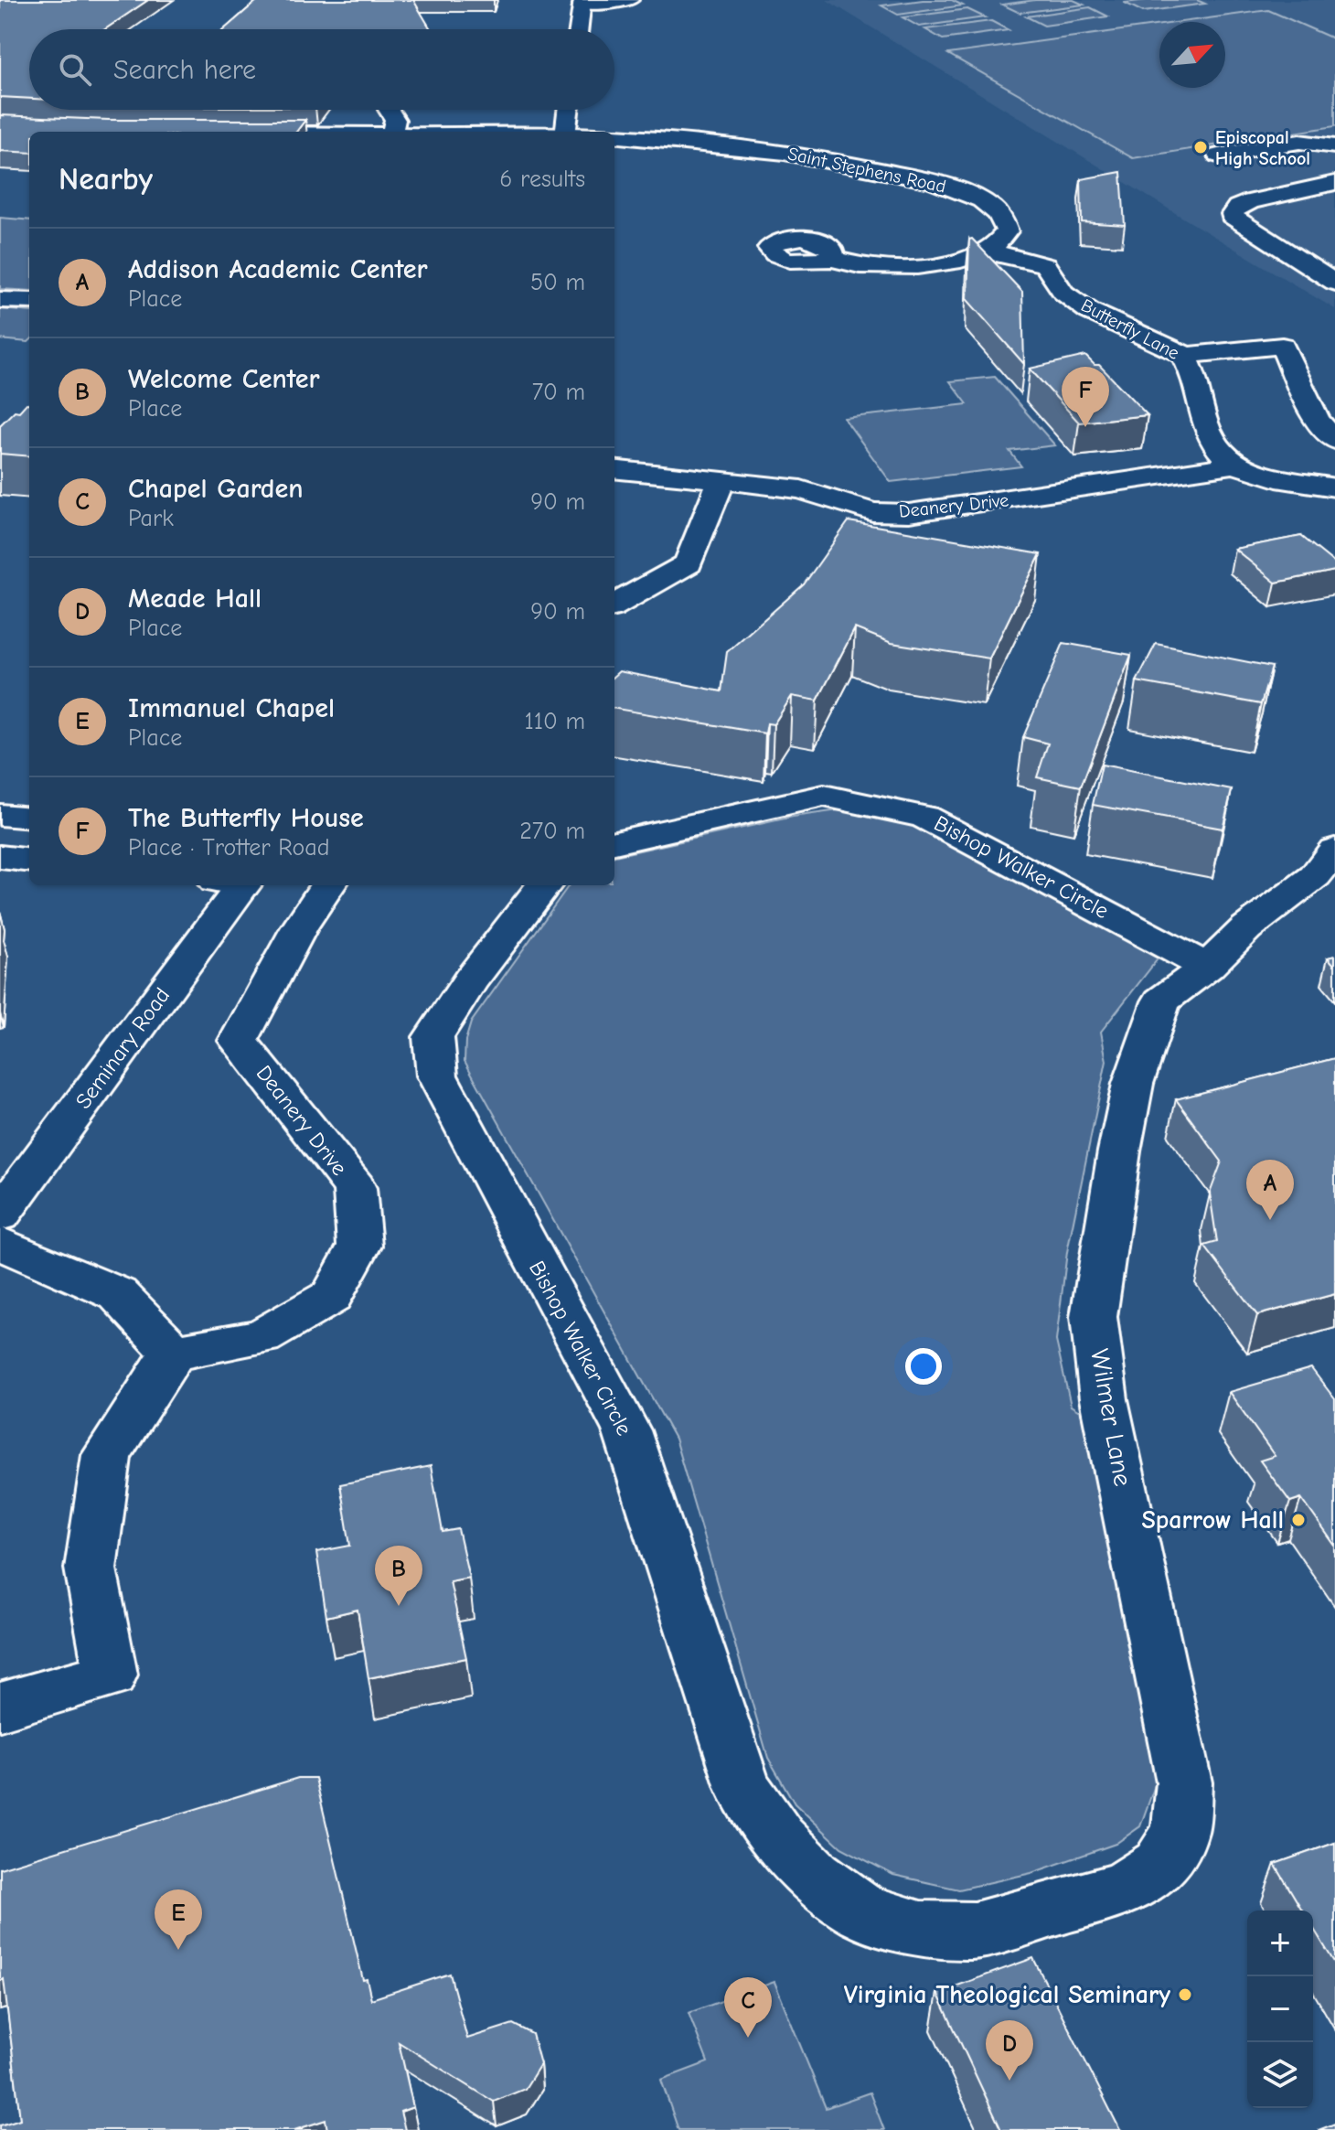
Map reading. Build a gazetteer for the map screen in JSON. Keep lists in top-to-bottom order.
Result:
{
  "streets": {
    "street": [
      "Saint Stephens Road",
      "Butterfly Lane",
      "Deanery Drive",
      "Bishop Walker Circle",
      "Seminary Road",
      "Wilmer Lane"
    ]
  },
  "crossings": [
    ["Saint Stephens Road", "Butterfly Lane"],
    ["Butterfly Lane", "Deanery Drive"],
    ["Bishop Walker Circle", "Wilmer Lane"]
  ],
  "places": ["Episcopal High School", "Sparrow Hall", "Virginia Theological Seminary"],
  "north": "top right",
  "page": {
    "search": "Search here",
    "heading": ["Nearby", "6 results"],
    "list": [
      {
        "mark": "A",
        "name": "Addison Academic Center",
        "note": "Place",
        "value": "50 m"
      },
      {
        "mark": "B",
        "name": "Welcome Center",
        "note": "Place",
        "value": "70 m"
      },
      {
        "mark": "C",
        "name": "Chapel Garden",
        "note": "Park",
        "value": "90 m"
      },
      {
        "mark": "D",
        "name": "Meade Hall",
        "note": "Place",
        "value": "90 m"
      },
      {
        "mark": "E",
        "name": "Immanuel Chapel",
        "note": "Place",
        "value": "110 m"
      },
      {
        "mark": "F",
        "name": "The Butterfly House",
        "note": "Place · Trotter Road",
        "value": "270 m"
      }
    ],
    "pins": [
      "F",
      "A",
      "B",
      "E",
      "C",
      "D"
    ],
    "map_buttons": ["+", "−"]
  }
}
